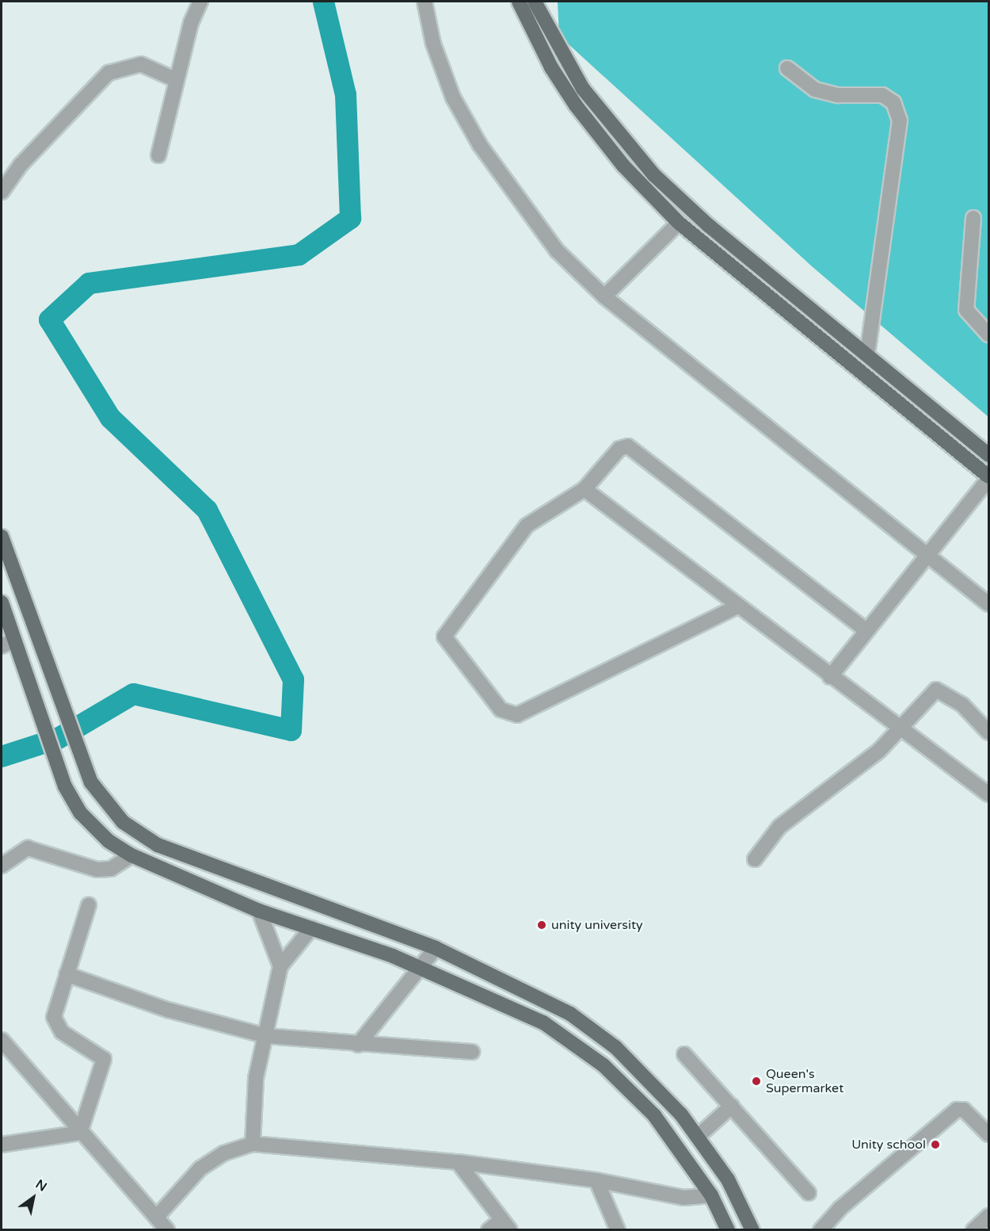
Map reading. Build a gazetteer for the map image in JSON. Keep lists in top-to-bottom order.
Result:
{
  "places": ["unity university", "Queen's Supermarket", "Unity school"],
  "north": "top right"
}
